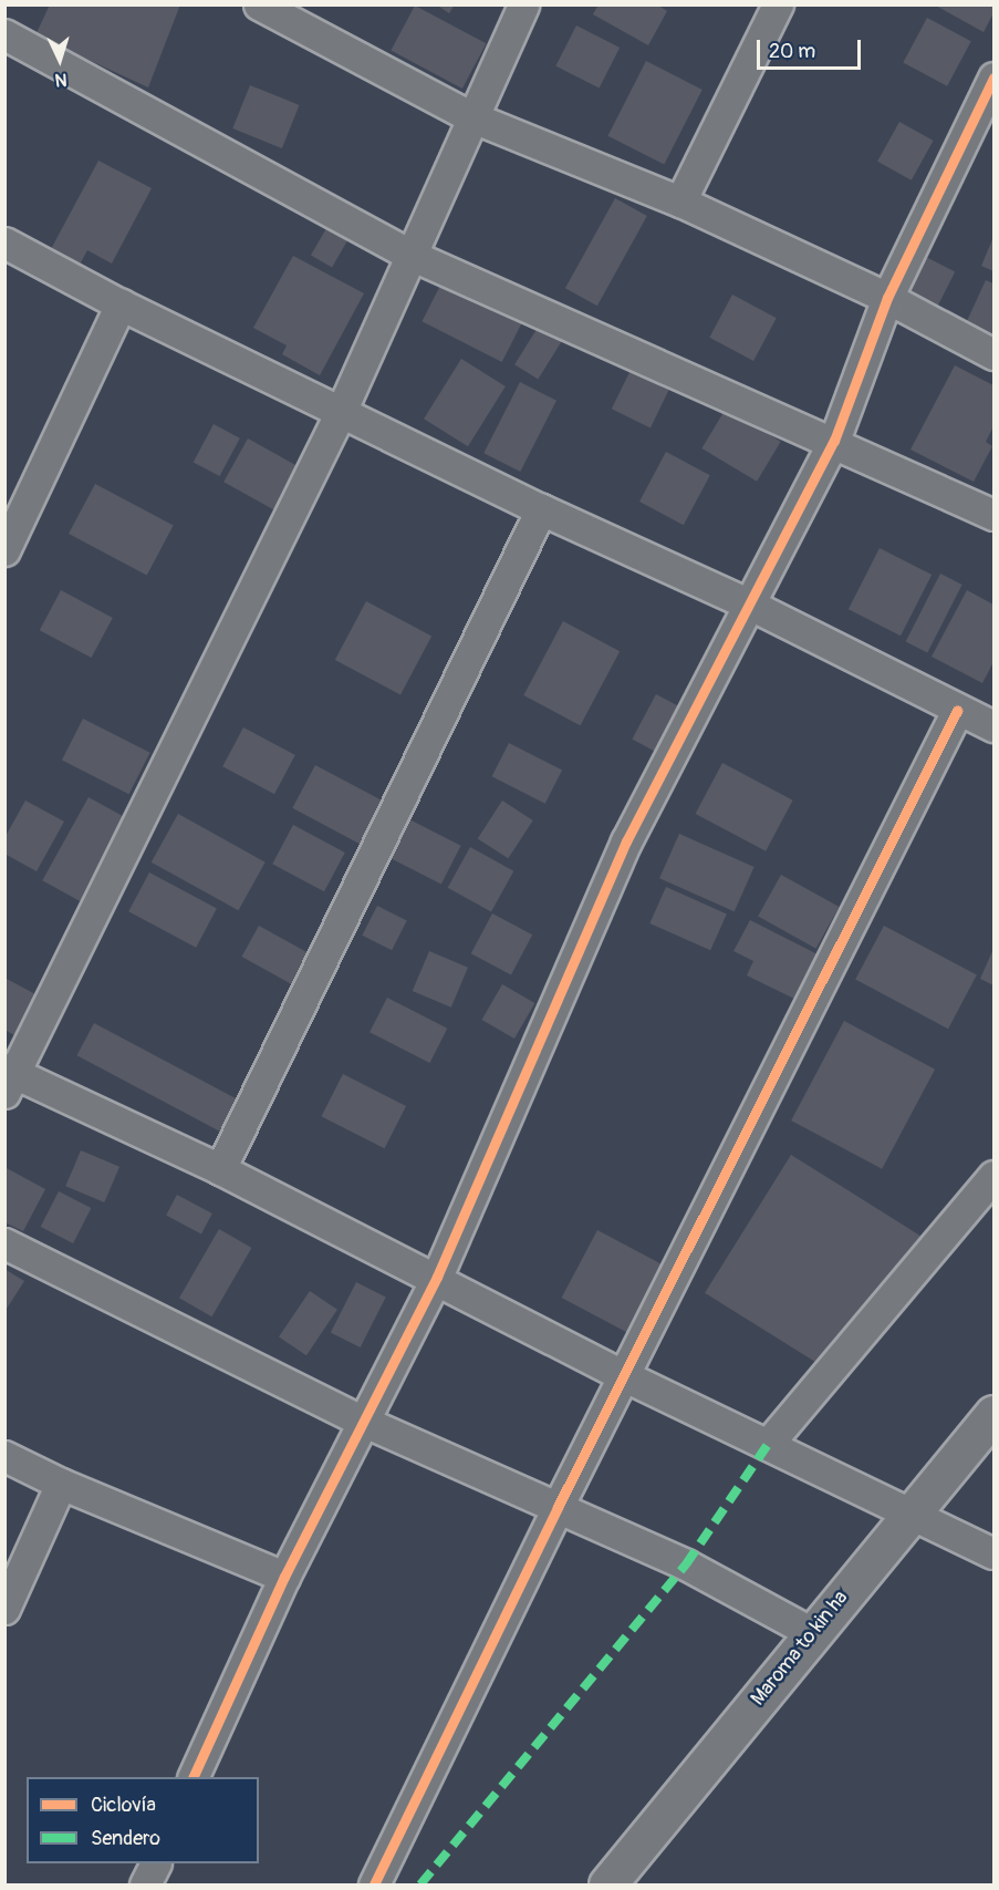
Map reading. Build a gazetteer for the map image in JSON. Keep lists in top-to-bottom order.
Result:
{
  "streets": {
    "street": ["Maroma to kin ha"]
  },
  "legend": ["Ciclovía", "Sendero"],
  "scale_bar": "20 m",
  "north": "bottom"
}
